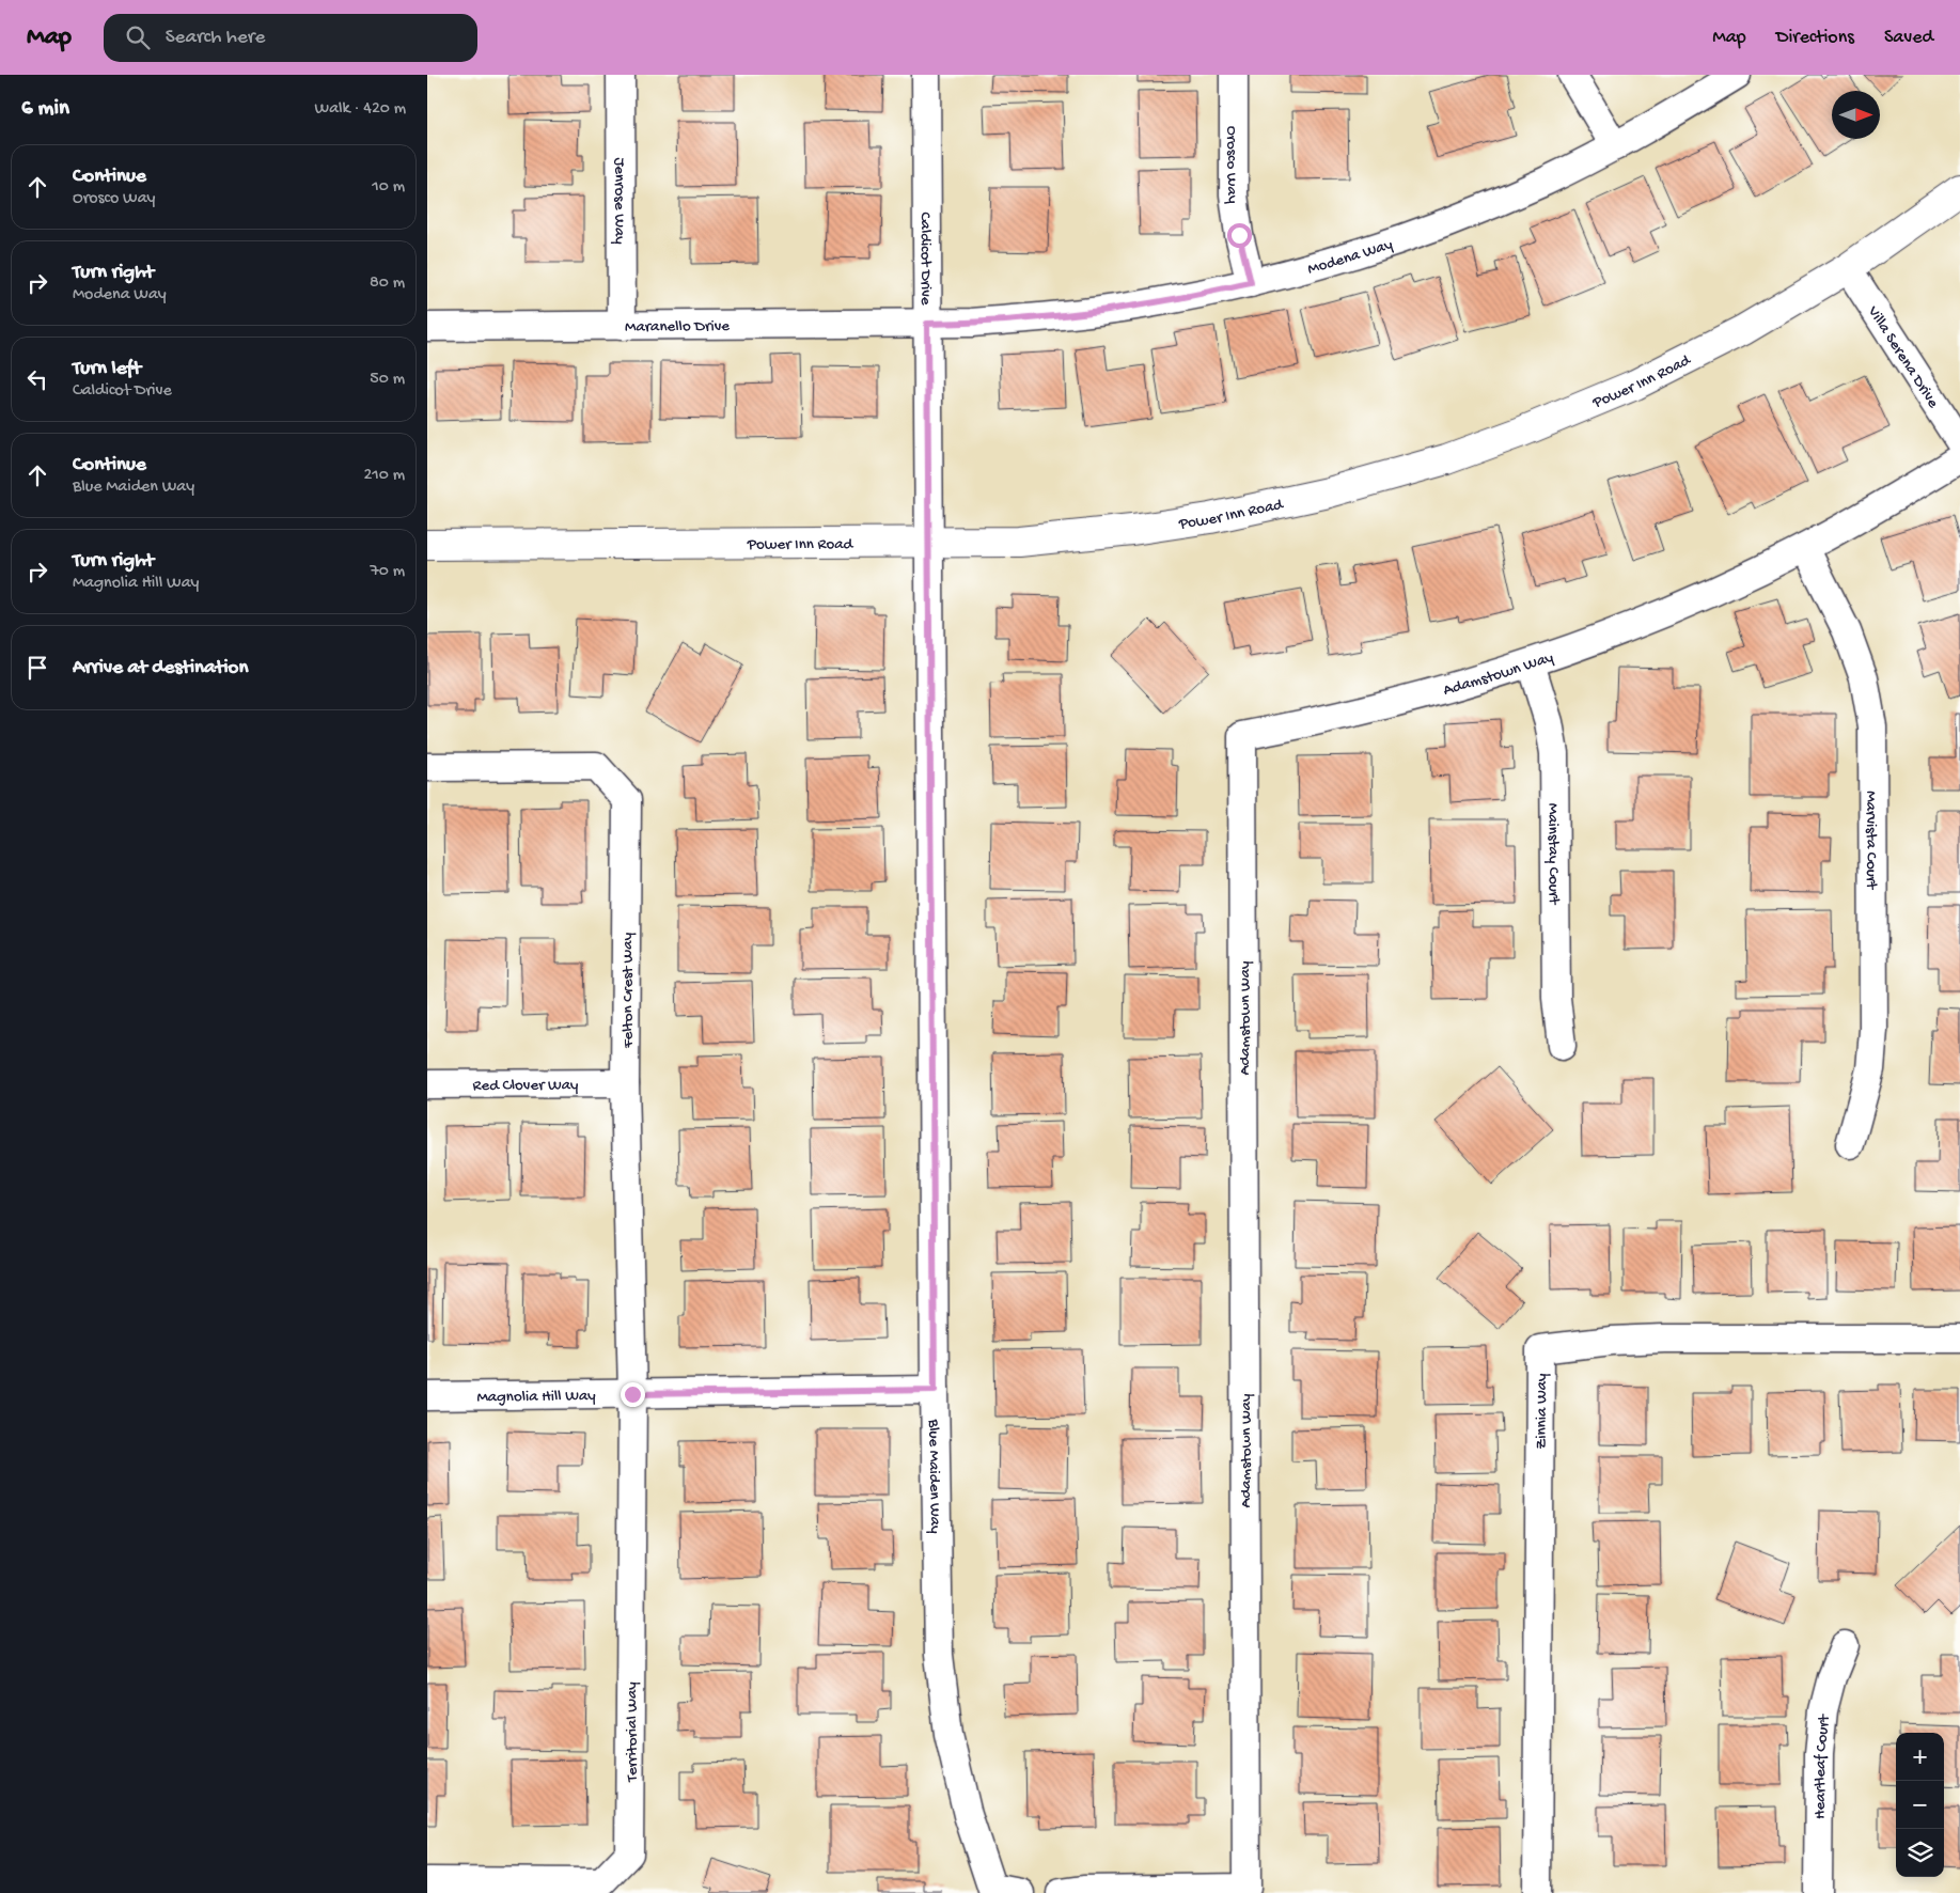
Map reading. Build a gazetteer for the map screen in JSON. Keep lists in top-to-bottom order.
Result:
{
  "streets": {
    "main road": ["Power Inn Road"],
    "street": [
      "Orosco Way",
      "Jenrose Way",
      "Modena Way",
      "Caldicot Drive",
      "Maranello Drive",
      "Villa Serena Drive",
      "Adamstown Way",
      "Marvista Court",
      "Mainstay Court",
      "Felton Crest Way",
      "Red Clover Way",
      "Magnolia Hill Way",
      "Zinnia Way",
      "Blue Maiden Way",
      "Territorial Way",
      "Heartleaf Court"
    ]
  },
  "crossings": [
    ["Orosco Way", "Modena Way"],
    ["Jenrose Way", "Maranello Drive"],
    ["Modena Way", "Caldicot Drive"],
    ["Modena Way", "Maranello Drive"],
    ["Caldicot Drive", "Maranello Drive"],
    ["Caldicot Drive", "Power Inn Road"],
    ["Caldicot Drive", "Blue Maiden Way"],
    ["Villa Serena Drive", "Power Inn Road"],
    ["Power Inn Road", "Blue Maiden Way"],
    ["Adamstown Way", "Marvista Court"],
    ["Adamstown Way", "Mainstay Court"],
    ["Felton Crest Way", "Red Clover Way"],
    ["Felton Crest Way", "Magnolia Hill Way"],
    ["Felton Crest Way", "Territorial Way"],
    ["Magnolia Hill Way", "Blue Maiden Way"],
    ["Magnolia Hill Way", "Territorial Way"]
  ],
  "north": "right",
  "page": {
    "header": "Map",
    "search": "Search here",
    "nav": ["Map", "Directions", "Saved"],
    "heading": ["6 min", "Walk · 420 m"],
    "list": [
      ["Continue", "Orosco Way", "10 m"],
      ["Turn right", "Modena Way", "80 m"],
      ["Turn left", "Caldicot Drive", "50 m"],
      ["Continue", "Blue Maiden Way", "210 m"],
      ["Turn right", "Magnolia Hill Way", "70 m"],
      "Arrive at destination"
    ],
    "map_buttons": ["+", "−"]
  }
}
